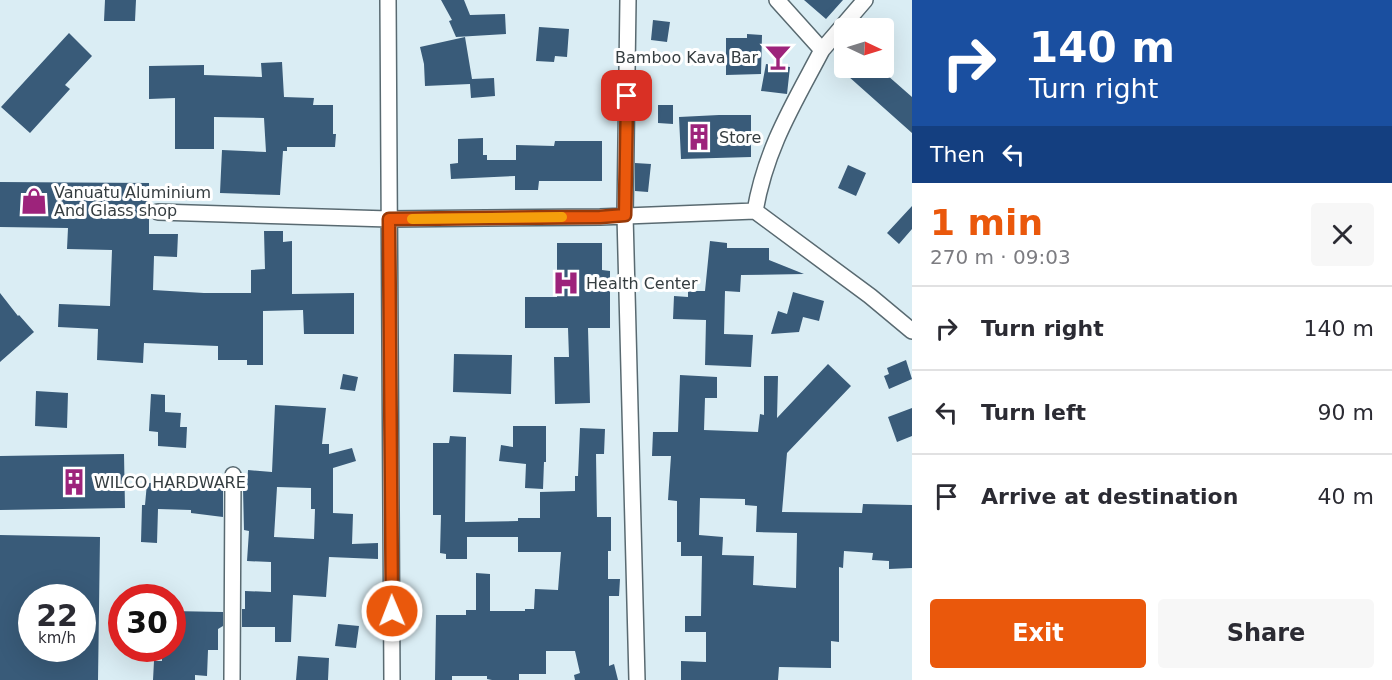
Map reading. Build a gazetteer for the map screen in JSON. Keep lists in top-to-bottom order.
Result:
{
  "places": {
    "bar": ["Bamboo Kava Bar"],
    "building": ["Store", "WILCO HARDWARE"],
    "shop": ["Vanuatu Aluminium And Glass shop"],
    "hospital": ["Health Center"]
  },
  "north": "right",
  "page": {
    "turn": ["140 m", "Turn right"],
    "then": "Then",
    "heading": ["1 min", "270 m · 09:03"],
    "list": [
      {
        "name": "Turn right",
        "value": "140 m"
      },
      {
        "name": "Turn left",
        "value": "90 m"
      },
      {
        "name": "Arrive at destination",
        "value": "40 m"
      }
    ],
    "speed": "22 km/h",
    "limit": "30",
    "buttons": ["Exit", "Share"]
  }
}
